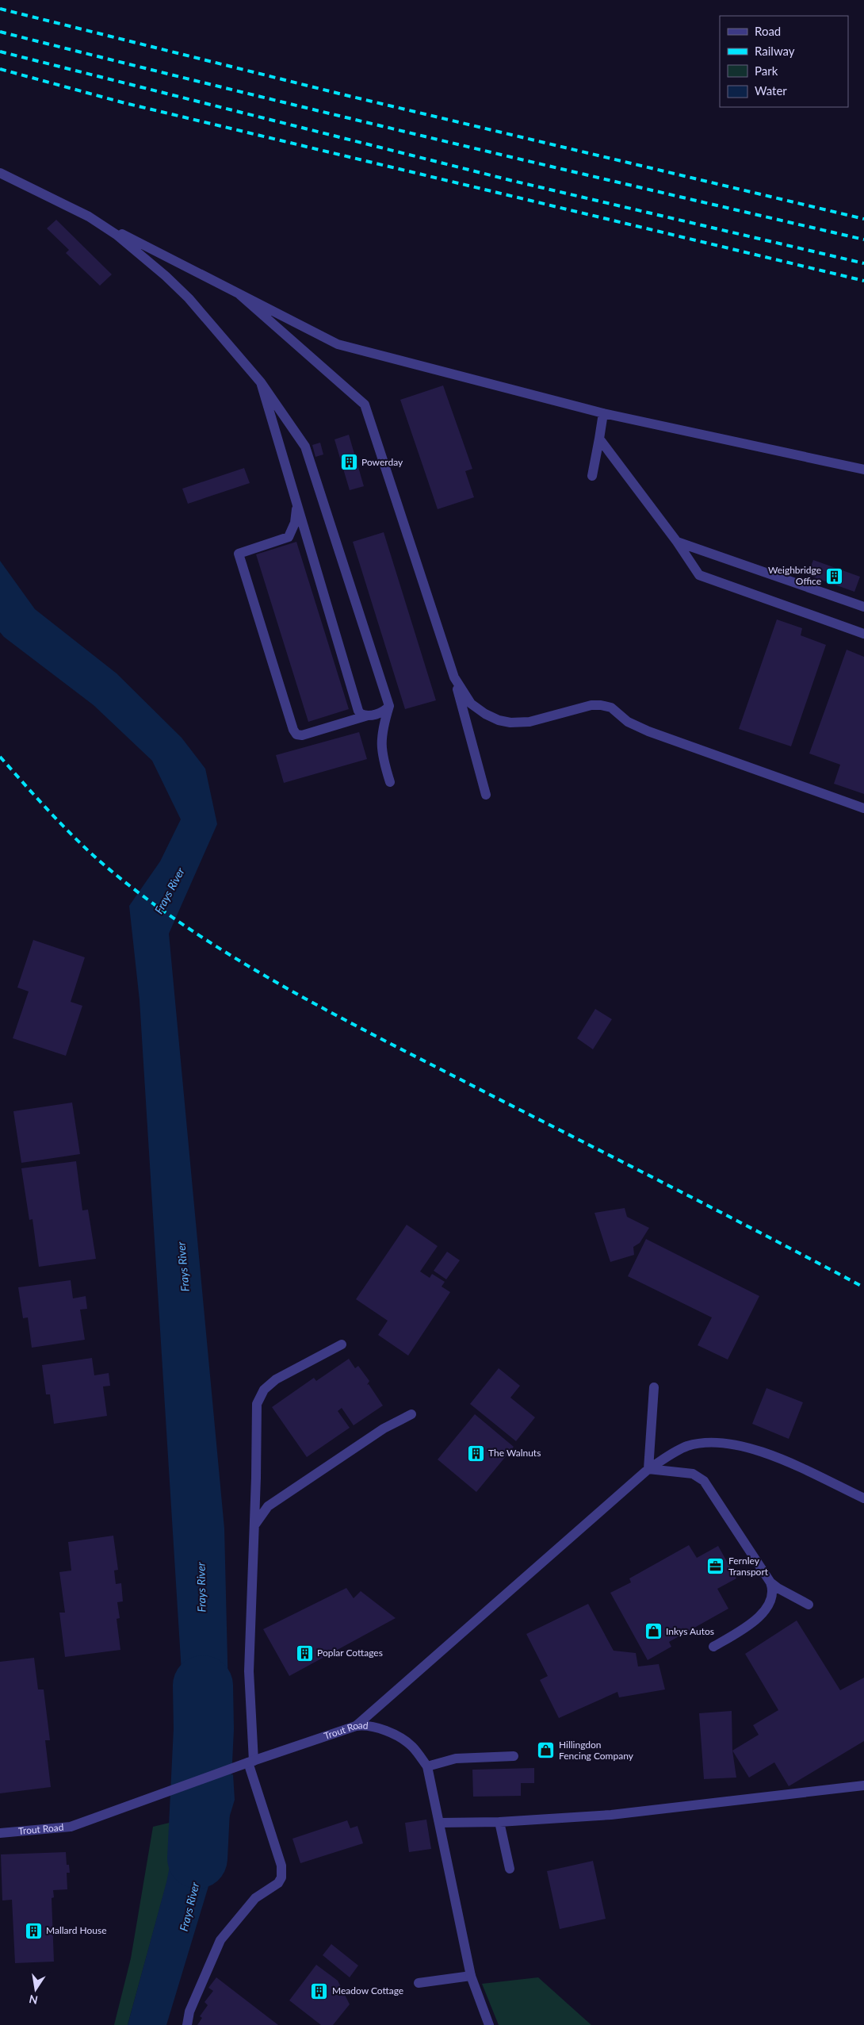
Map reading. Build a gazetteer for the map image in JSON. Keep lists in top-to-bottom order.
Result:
{
  "streets": {
    "street": ["Trout Road"]
  },
  "water": ["Frays River"],
  "places": {
    "building": [
      "Powerday",
      "Weighbridge Office",
      "The Walnuts",
      "Poplar Cottages",
      "Mallard House",
      "Meadow Cottage"
    ],
    "office": ["Fernley Transport"],
    "shop": ["Inkys Autos", "Hillingdon Fencing Company"]
  },
  "legend": [
    "Road",
    "Railway",
    "Park",
    "Water"
  ],
  "north": "bottom"
}
